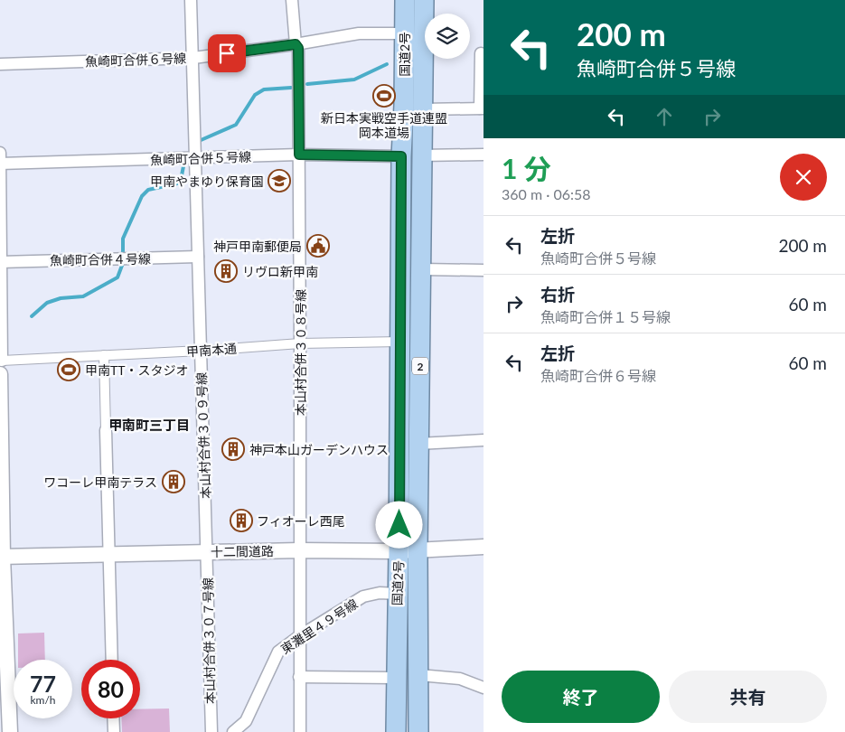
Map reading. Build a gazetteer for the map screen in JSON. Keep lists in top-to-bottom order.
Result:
{
  "streets": {
    "highway": ["国道2号", "2"],
    "street": [
      "魚崎町合併６号線",
      "魚崎町合併５号線",
      "魚崎町合併４号線",
      "甲南本通",
      "本山村合併３０８号線",
      "本山村合併３０９号線",
      "十二間道路",
      "東灘里４９号線",
      "本山村合併３０７号線"
    ]
  },
  "crossings": [
    ["国道2号", "魚崎町合併６号線"],
    ["国道2号", "魚崎町合併５号線"],
    ["国道2号", "甲南本通"],
    ["国道2号", "十二間道路"],
    ["国道2号", "東灘里４９号線"],
    ["魚崎町合併６号線", "本山村合併３０８号線"],
    ["魚崎町合併６号線", "本山村合併３０９号線"],
    ["魚崎町合併５号線", "本山村合併３０８号線"],
    ["魚崎町合併５号線", "本山村合併３０９号線"],
    ["魚崎町合併４号線", "本山村合併３０９号線"],
    ["甲南本通", "本山村合併３０８号線"],
    ["甲南本通", "本山村合併３０９号線"],
    ["本山村合併３０８号線", "十二間道路"],
    ["本山村合併３０８号線", "東灘里４９号線"],
    ["本山村合併３０９号線", "十二間道路"],
    ["本山村合併３０９号線", "本山村合併３０７号線"],
    ["十二間道路", "本山村合併３０７号線"]
  ],
  "districts": ["甲南町三丁目"],
  "places": {
    "sports": ["新日本実戦空手道連盟 岡本道場", "甲南TT・スタジオ"],
    "school or university": ["甲南やまゆり保育園"],
    "public building": ["神戸甲南郵便局"],
    "building": [
      "リヴロ新甲南",
      "神戸本山ガーデンハウス",
      "ワコーレ甲南テラス",
      "フィオーレ西尾"
    ]
  },
  "page": {
    "turn": ["200 m", "魚崎町合併５号線"],
    "heading": ["1 分", "360 m · 06:58"],
    "list": [
      {
        "name": "左折",
        "note": "魚崎町合併５号線",
        "value": "200 m"
      },
      {
        "name": "右折",
        "note": "魚崎町合併１５号線",
        "value": "60 m"
      },
      {
        "name": "左折",
        "note": "魚崎町合併６号線",
        "value": "60 m"
      }
    ],
    "speed": "77 km/h",
    "limit": "80",
    "buttons": ["終了", "共有"]
  }
}
